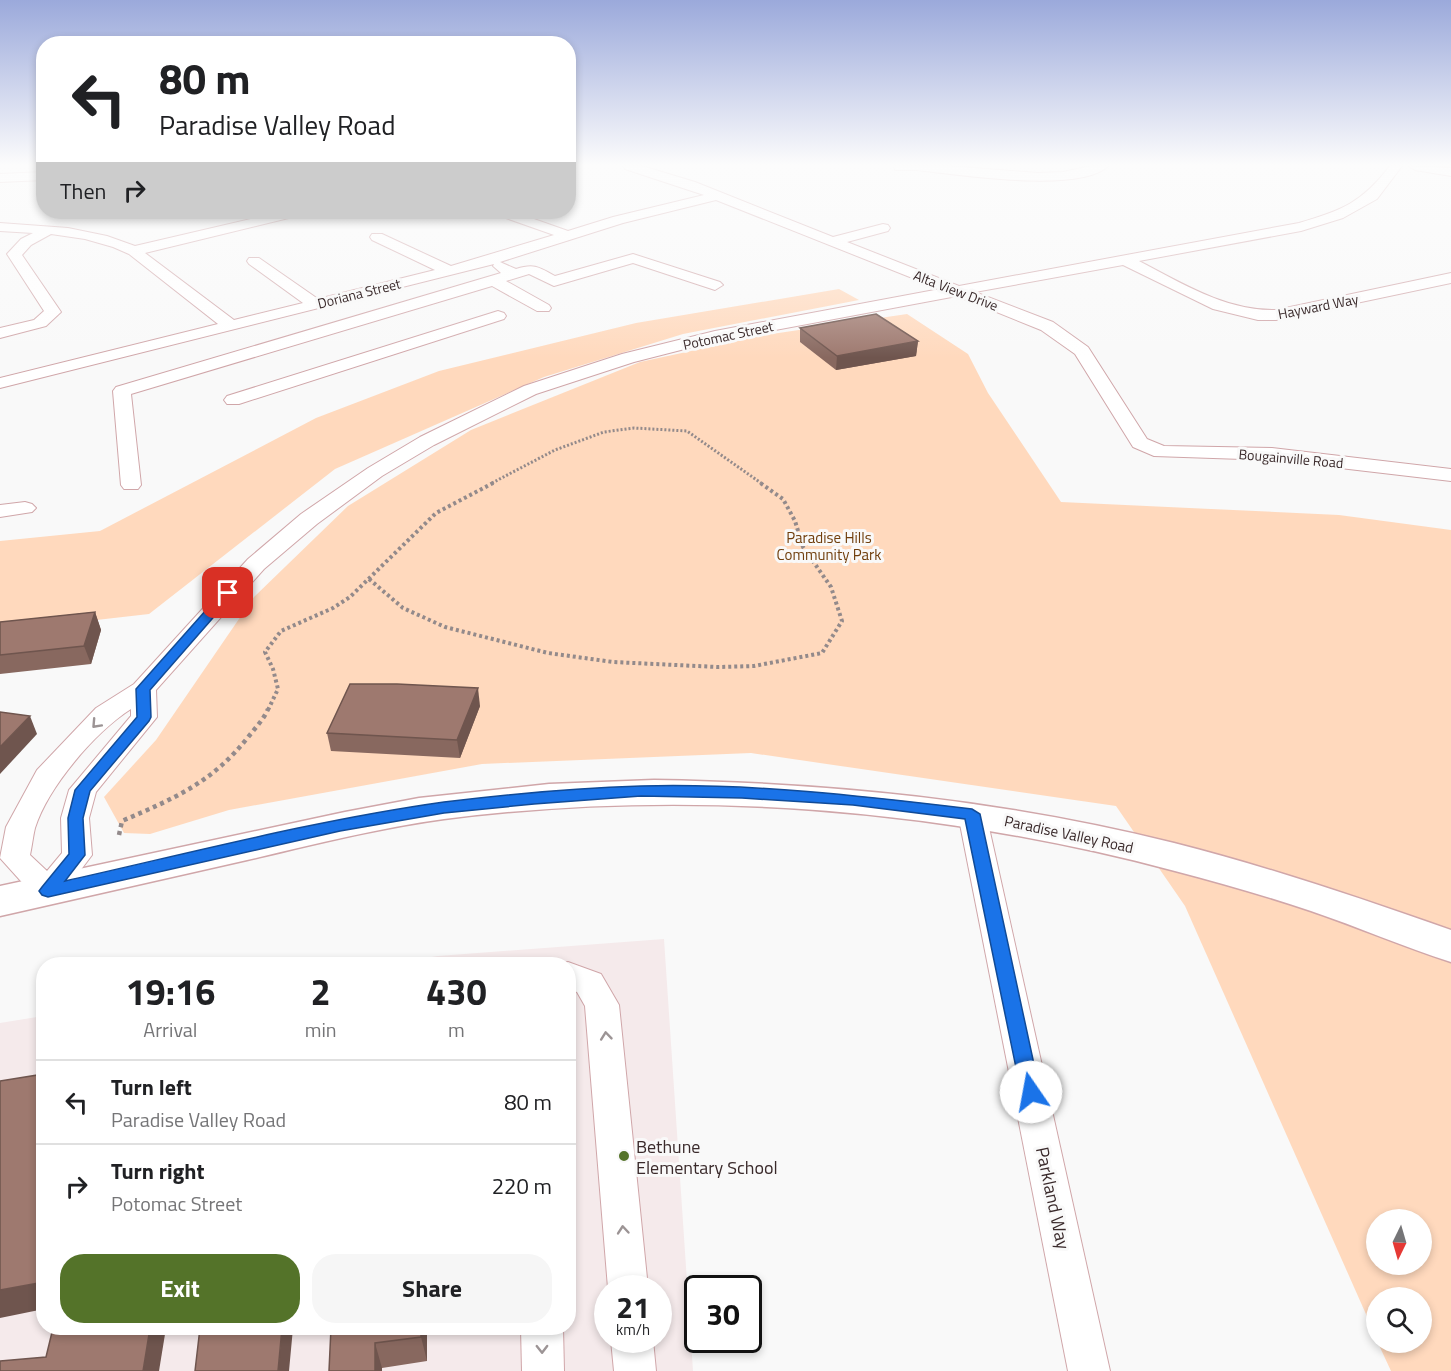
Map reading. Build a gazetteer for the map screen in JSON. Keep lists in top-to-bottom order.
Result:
{
  "streets": {
    "main road": ["Paradise Valley Road"],
    "street": [
      "Alta View Drive",
      "Doriana Street",
      "Hayward Way",
      "Potomac Street",
      "Bougainville Road",
      "Parkland Way"
    ]
  },
  "crossings": [
    ["Alta View Drive", "Potomac Street"],
    ["Alta View Drive", "Bougainville Road"],
    ["Hayward Way", "Potomac Street"],
    ["Potomac Street", "Paradise Valley Road"],
    ["Paradise Valley Road", "Parkland Way"]
  ],
  "parks": ["Paradise Hills Community Park"],
  "places": ["Bethune Elementary School"],
  "north": "bottom",
  "page": {
    "turn": ["80 m", "Paradise Valley Road"],
    "then": "Then",
    "eta": [
      "19:16",
      "Arrival",
      "2",
      "min",
      "430",
      "m"
    ],
    "list": [
      {
        "name": "Turn left",
        "note": "Paradise Valley Road",
        "value": "80 m"
      },
      {
        "name": "Turn right",
        "note": "Potomac Street",
        "value": "220 m"
      }
    ],
    "buttons": ["Exit", "Share"],
    "speed": "21 km/h",
    "limit": "30"
  }
}
